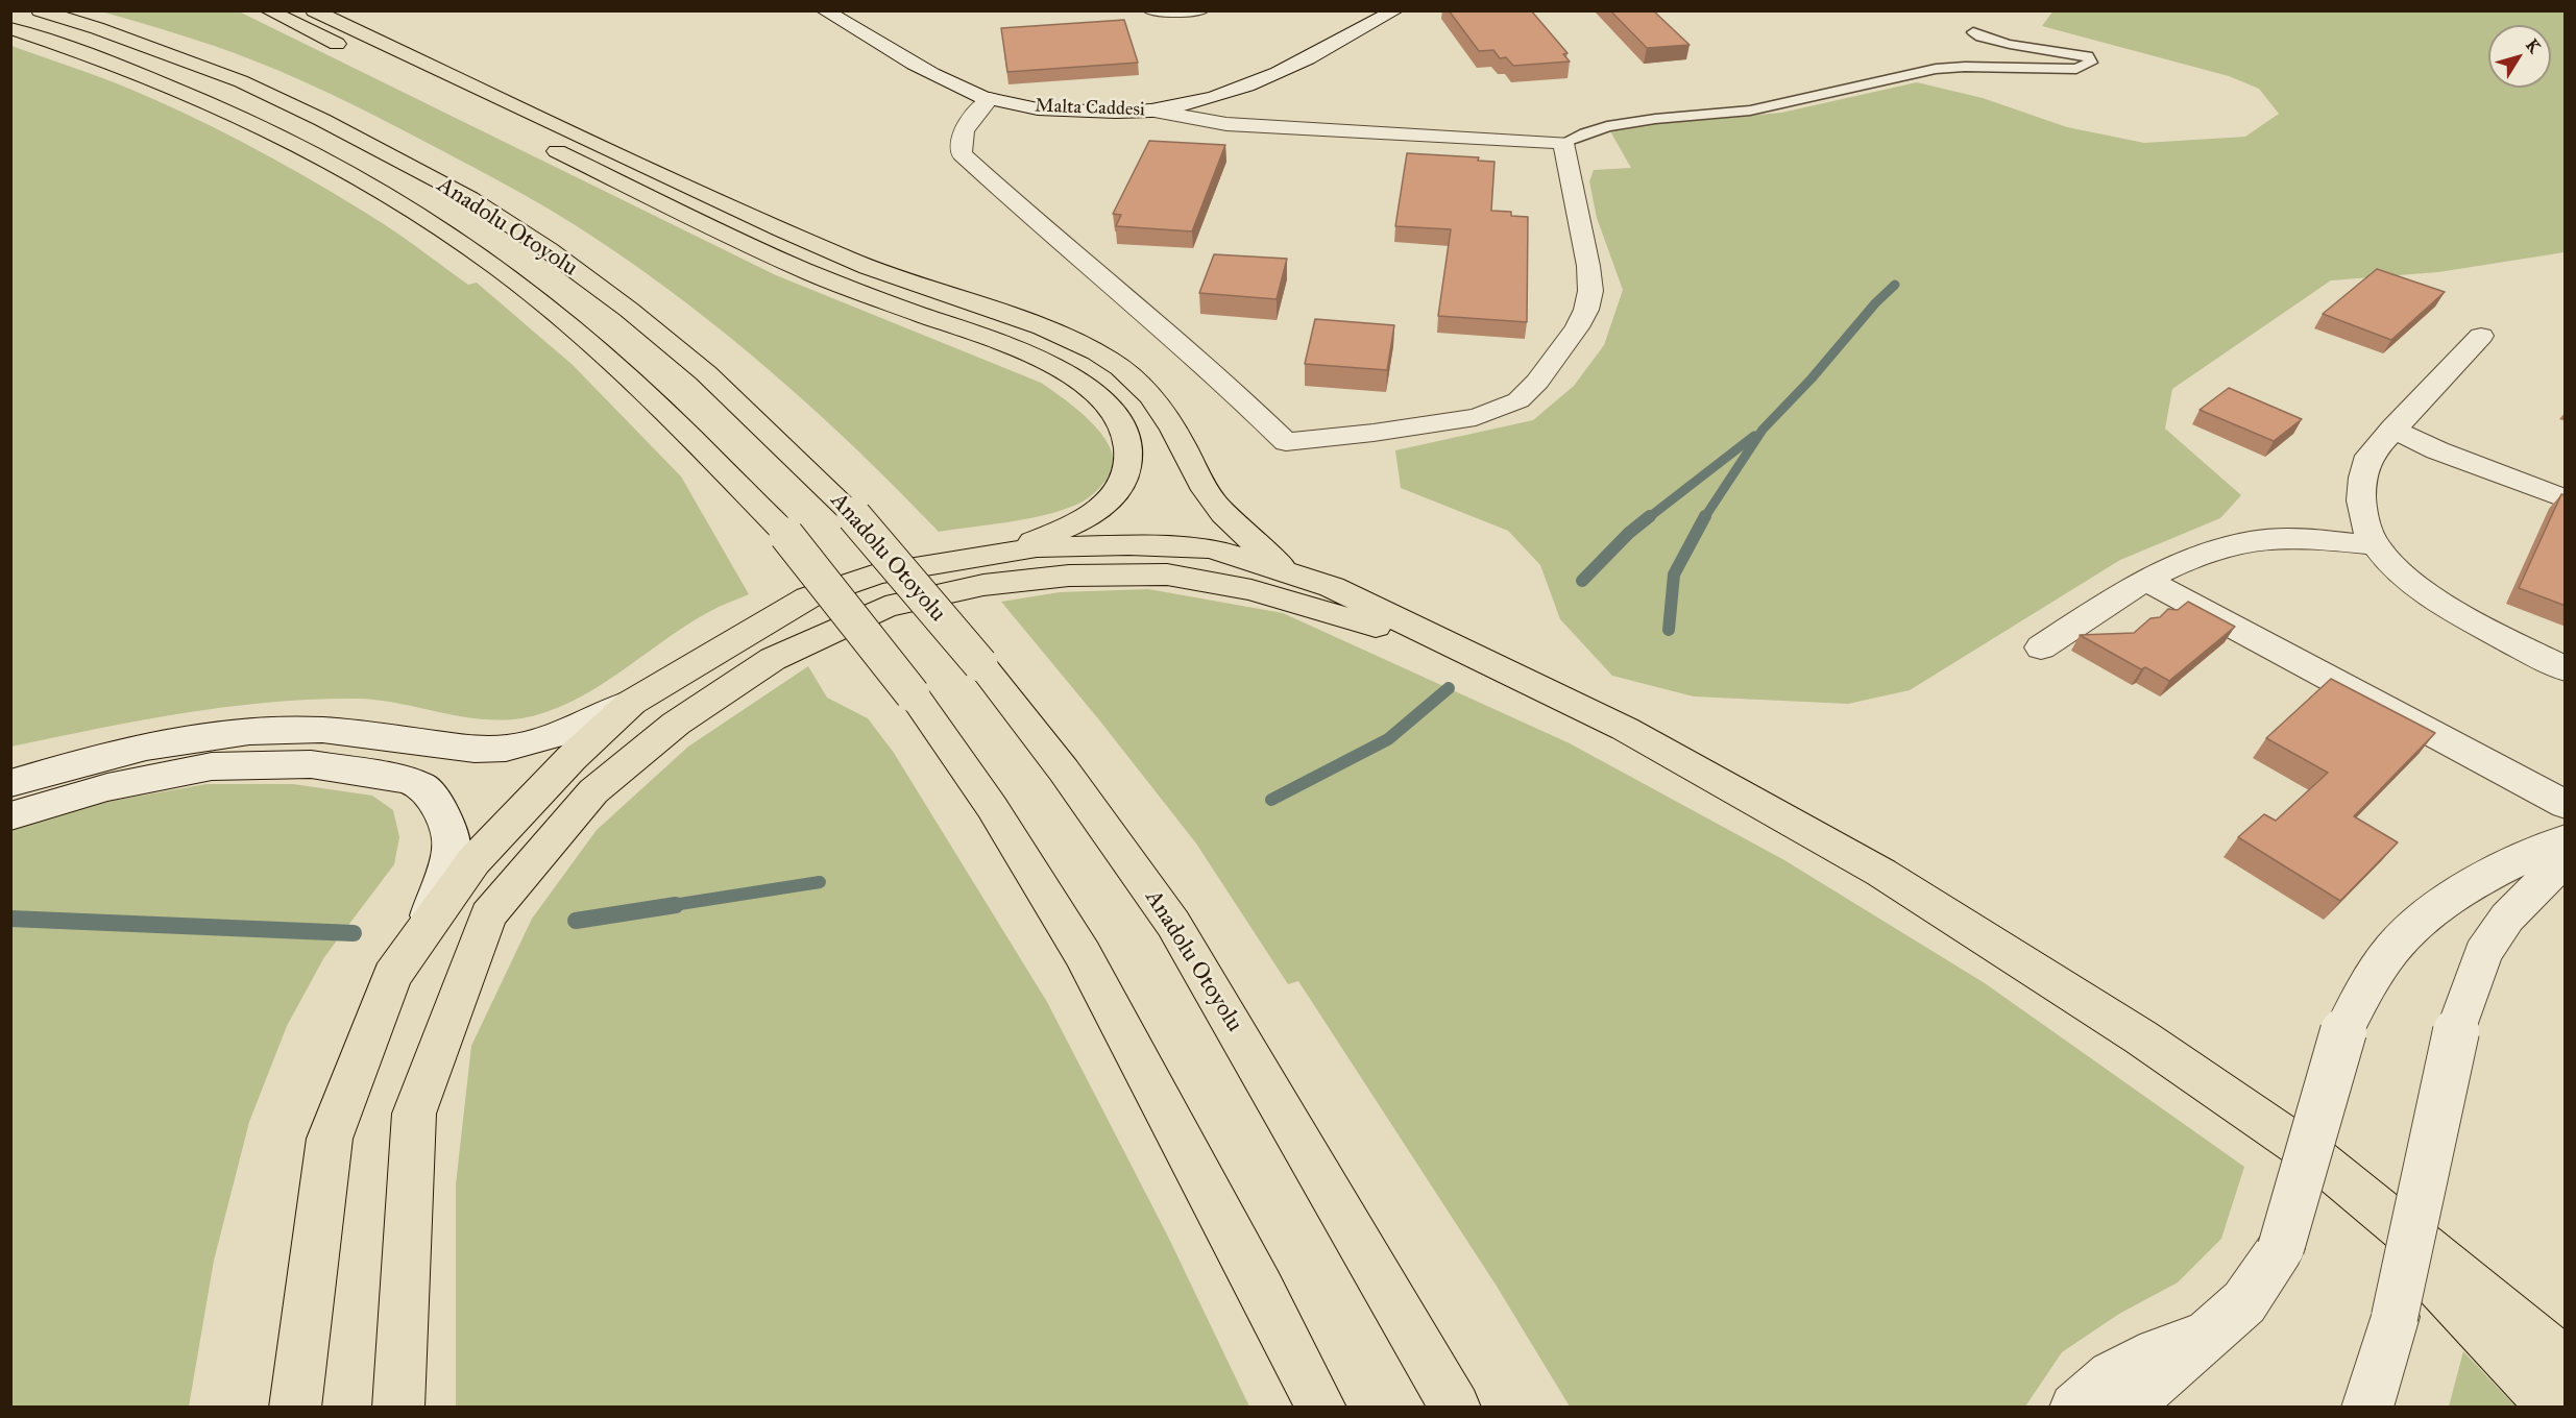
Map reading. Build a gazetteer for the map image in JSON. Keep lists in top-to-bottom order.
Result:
{
  "streets": {
    "main road": ["Anadolu Otoyolu"],
    "street": ["Malta Caddesi"]
  },
  "north": "top right"
}
